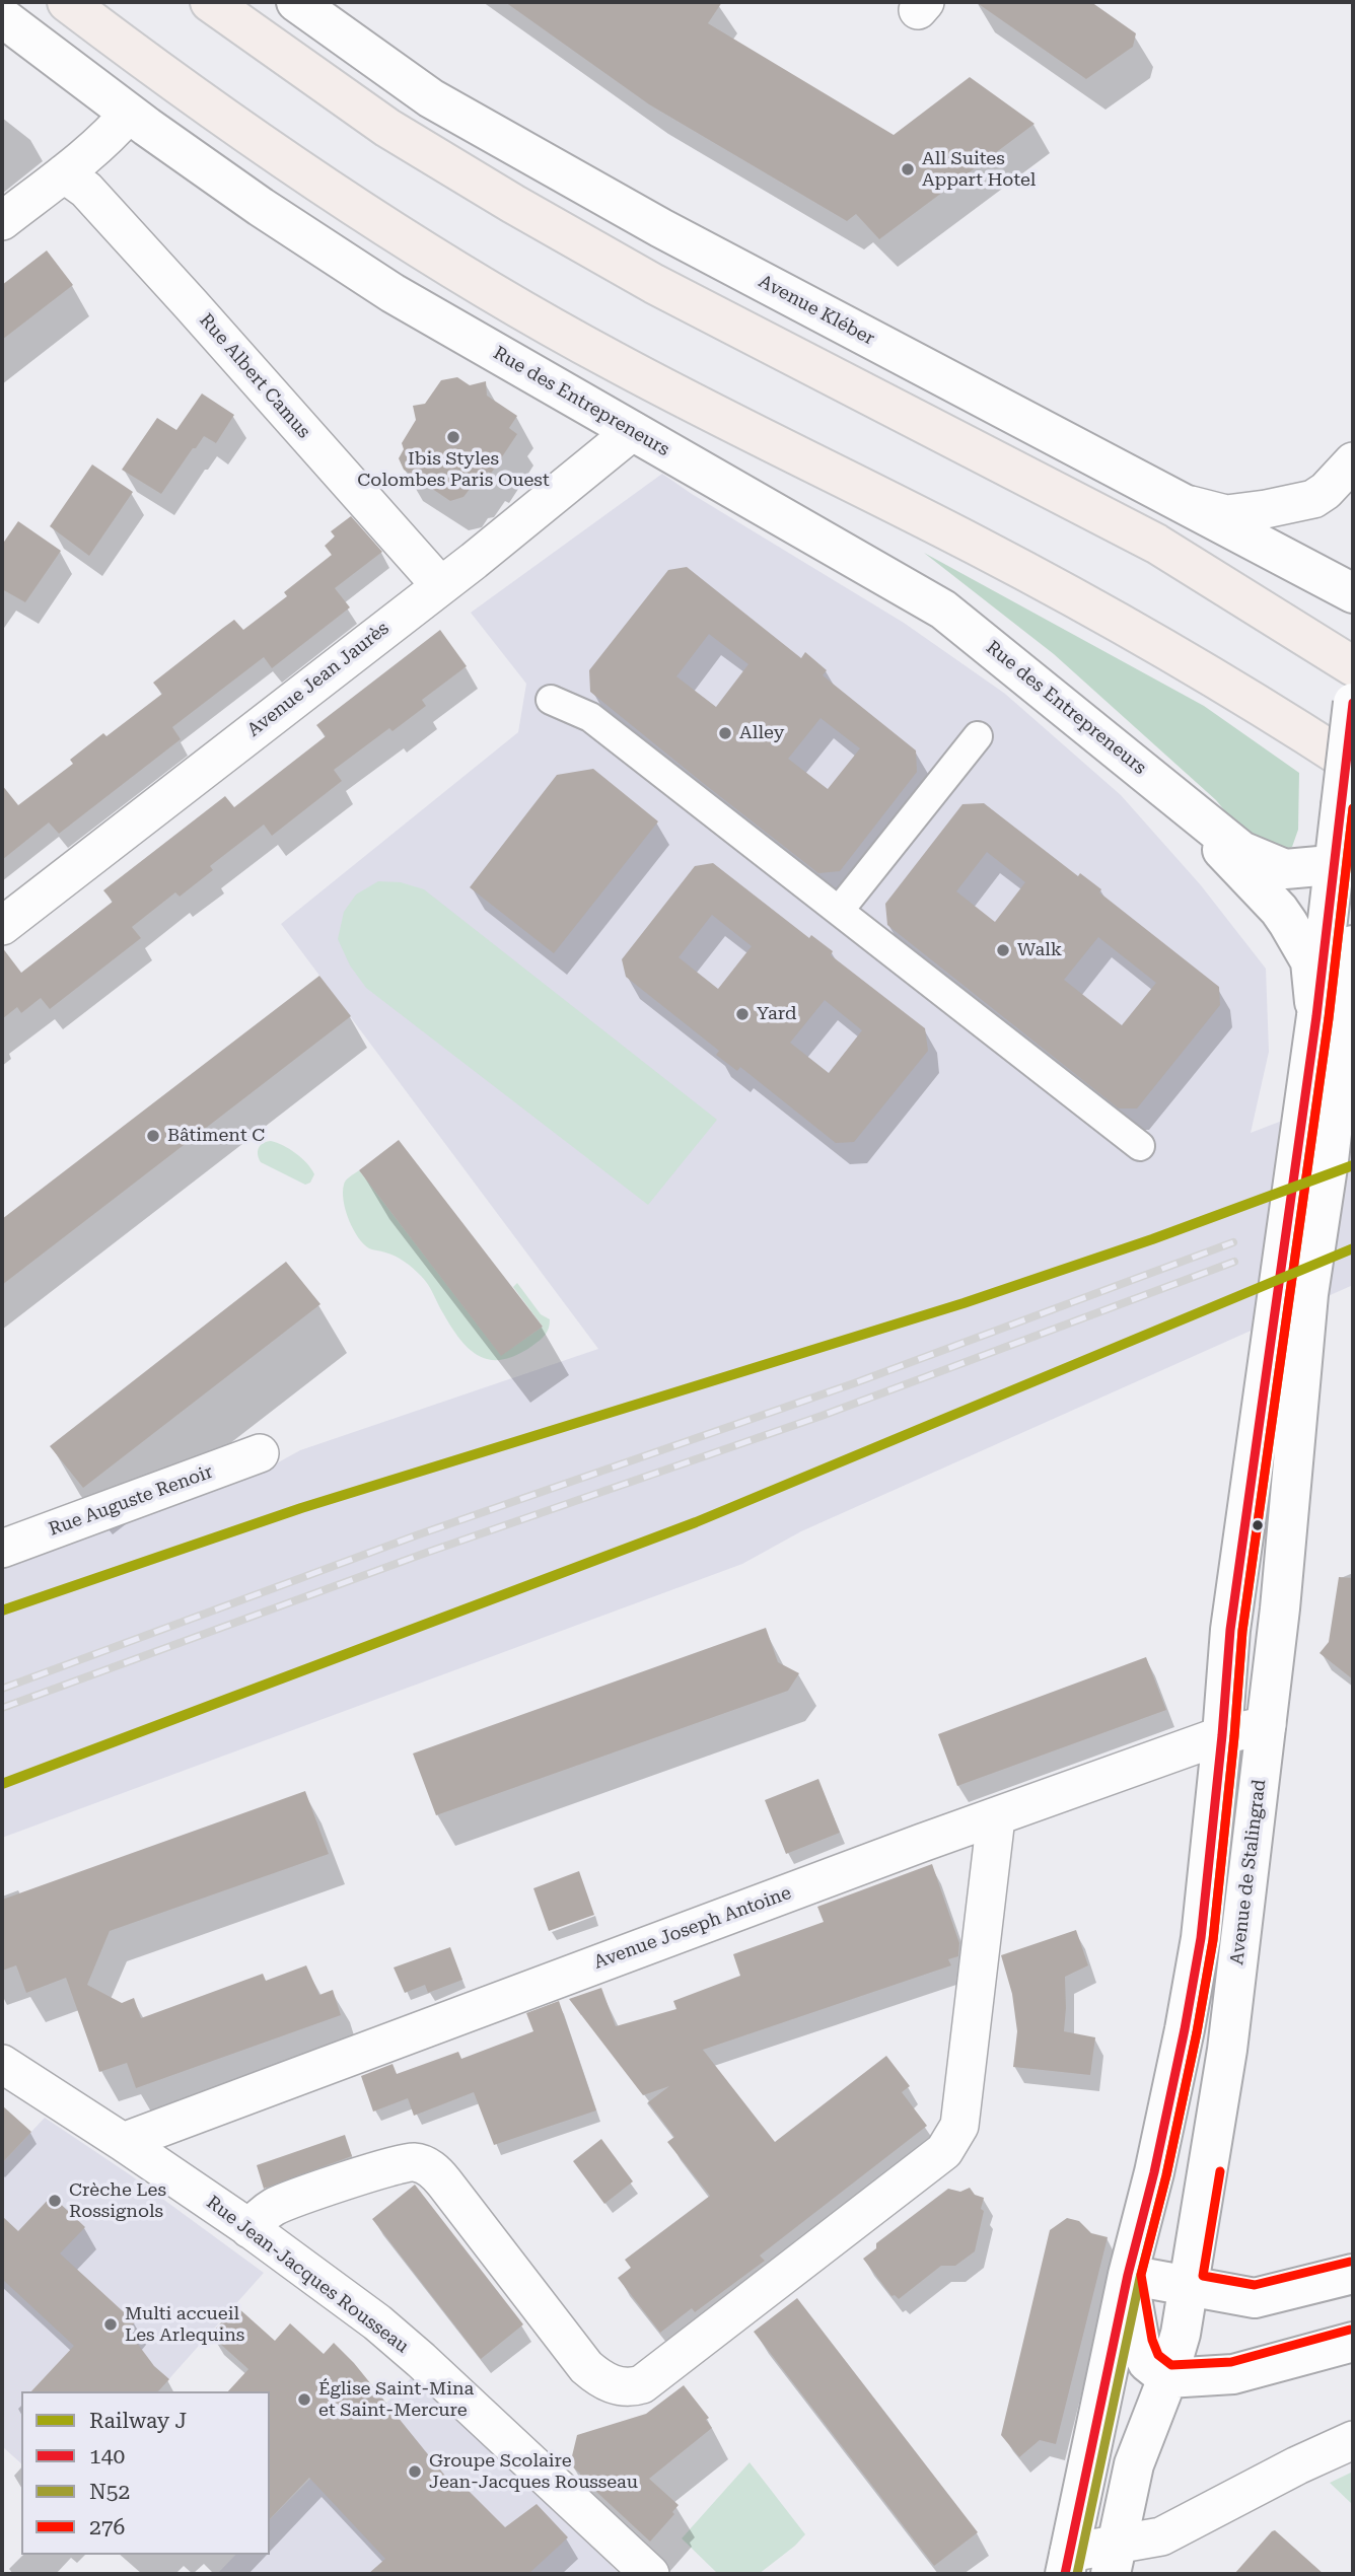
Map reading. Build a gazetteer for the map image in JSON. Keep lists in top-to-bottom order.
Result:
{
  "streets": {
    "main road": ["Avenue Kléber", "Rue des Entrepreneurs", "Avenue de Stalingrad"],
    "street": [
      "Rue Albert Camus",
      "Avenue Jean Jaurès",
      "Rue Auguste Renoir",
      "Avenue Joseph Antoine",
      "Rue Jean-Jacques Rousseau"
    ]
  },
  "crossings": [
    ["Rue Albert Camus", "Avenue Jean Jaurès"],
    ["Rue des Entrepreneurs", "Avenue Jean Jaurès"],
    ["Avenue de Stalingrad", "Avenue Joseph Antoine"],
    ["Avenue Joseph Antoine", "Rue Jean-Jacques Rousseau"]
  ],
  "places": [
    "All Suites Appart Hotel",
    "Ibis Styles Colombes Paris Ouest",
    "Alley",
    "Walk",
    "Yard",
    "Bâtiment C",
    "Crèche Les Rossignols",
    "Multi accueil Les Arlequins",
    "Église Saint-Mina et Saint-Mercure",
    "Groupe Scolaire Jean-Jacques Rousseau"
  ],
  "lines": [
    "transit line 140",
    "transit line N52",
    "transit line 276",
    "rail line J"
  ],
  "legend": [
    "Railway J",
    "140",
    "N52",
    "276"
  ]
}
